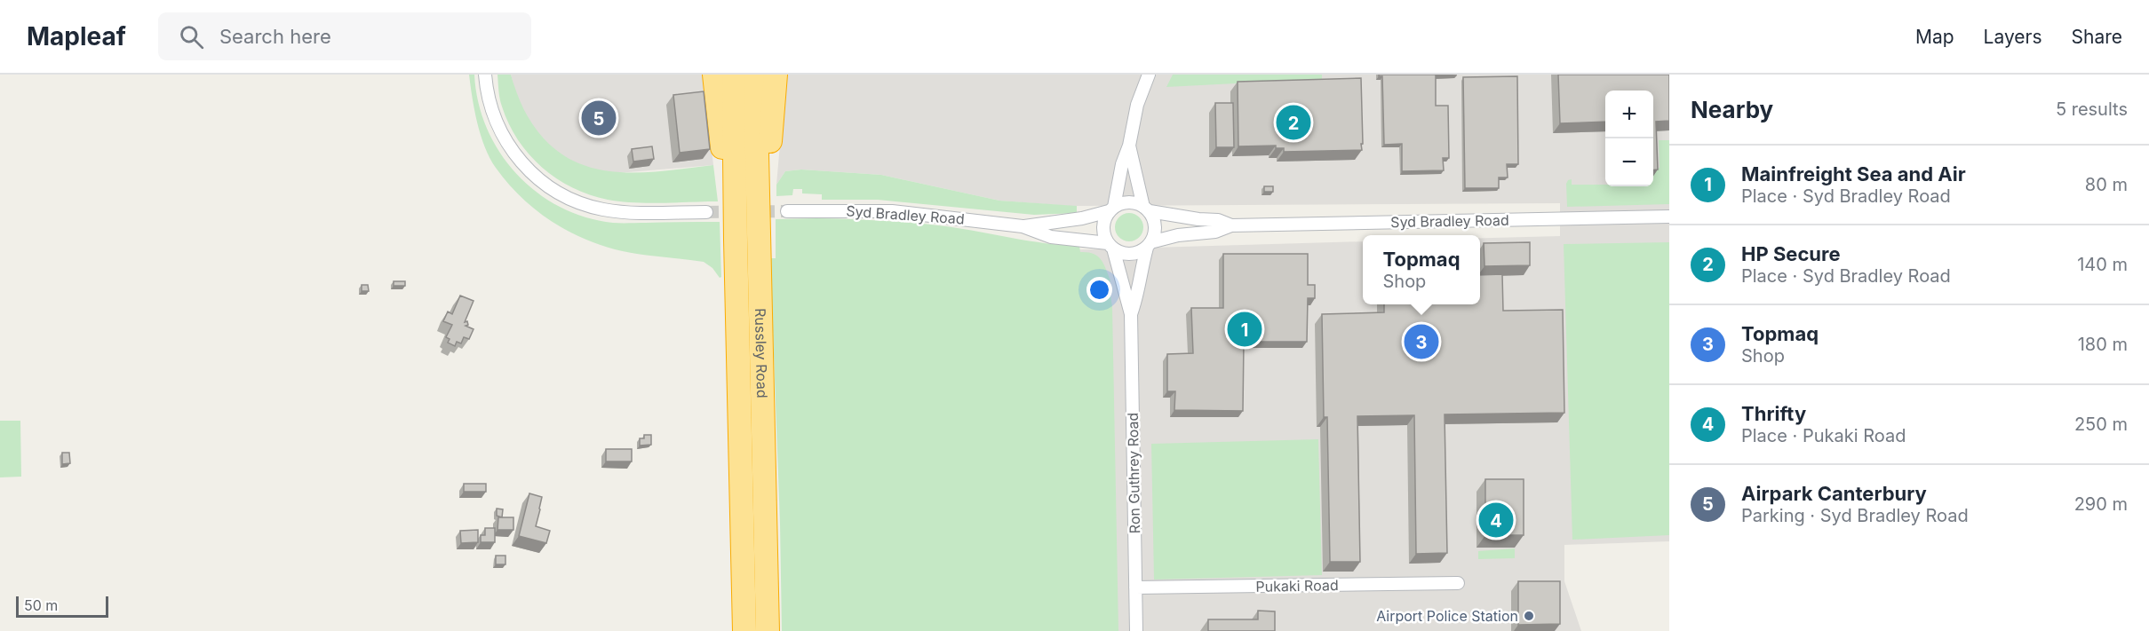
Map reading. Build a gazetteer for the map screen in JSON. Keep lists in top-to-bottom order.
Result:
{
  "streets": {
    "highway": ["Russley Road"],
    "street": ["Syd Bradley Road", "Ron Guthrey Road", "Pukaki Road"]
  },
  "crossings": [
    ["Syd Bradley Road", "Ron Guthrey Road"],
    ["Ron Guthrey Road", "Pukaki Road"]
  ],
  "places": ["Airport Police Station"],
  "scale_bar": "50 m",
  "page": {
    "header": "Mapleaf",
    "search": "Search here",
    "nav": ["Map", "Layers", "Share"],
    "heading": ["Nearby", "5 results"],
    "map_buttons": ["+", "−"],
    "pins": [
      "5",
      "2",
      "1",
      "3",
      "4"
    ],
    "list": [
      {
        "mark": "1",
        "name": "Mainfreight Sea and Air",
        "note": "Place · Syd Bradley Road",
        "value": "80 m"
      },
      {
        "mark": "2",
        "name": "HP Secure",
        "note": "Place · Syd Bradley Road",
        "value": "140 m"
      },
      {
        "mark": "3",
        "name": "Topmaq",
        "note": "Shop",
        "value": "180 m"
      },
      {
        "mark": "4",
        "name": "Thrifty",
        "note": "Place · Pukaki Road",
        "value": "250 m"
      },
      {
        "mark": "5",
        "name": "Airpark Canterbury",
        "note": "Parking · Syd Bradley Road",
        "value": "290 m"
      }
    ],
    "popup": ["Topmaq", "Shop"],
    "scale": "50 m"
  }
}
